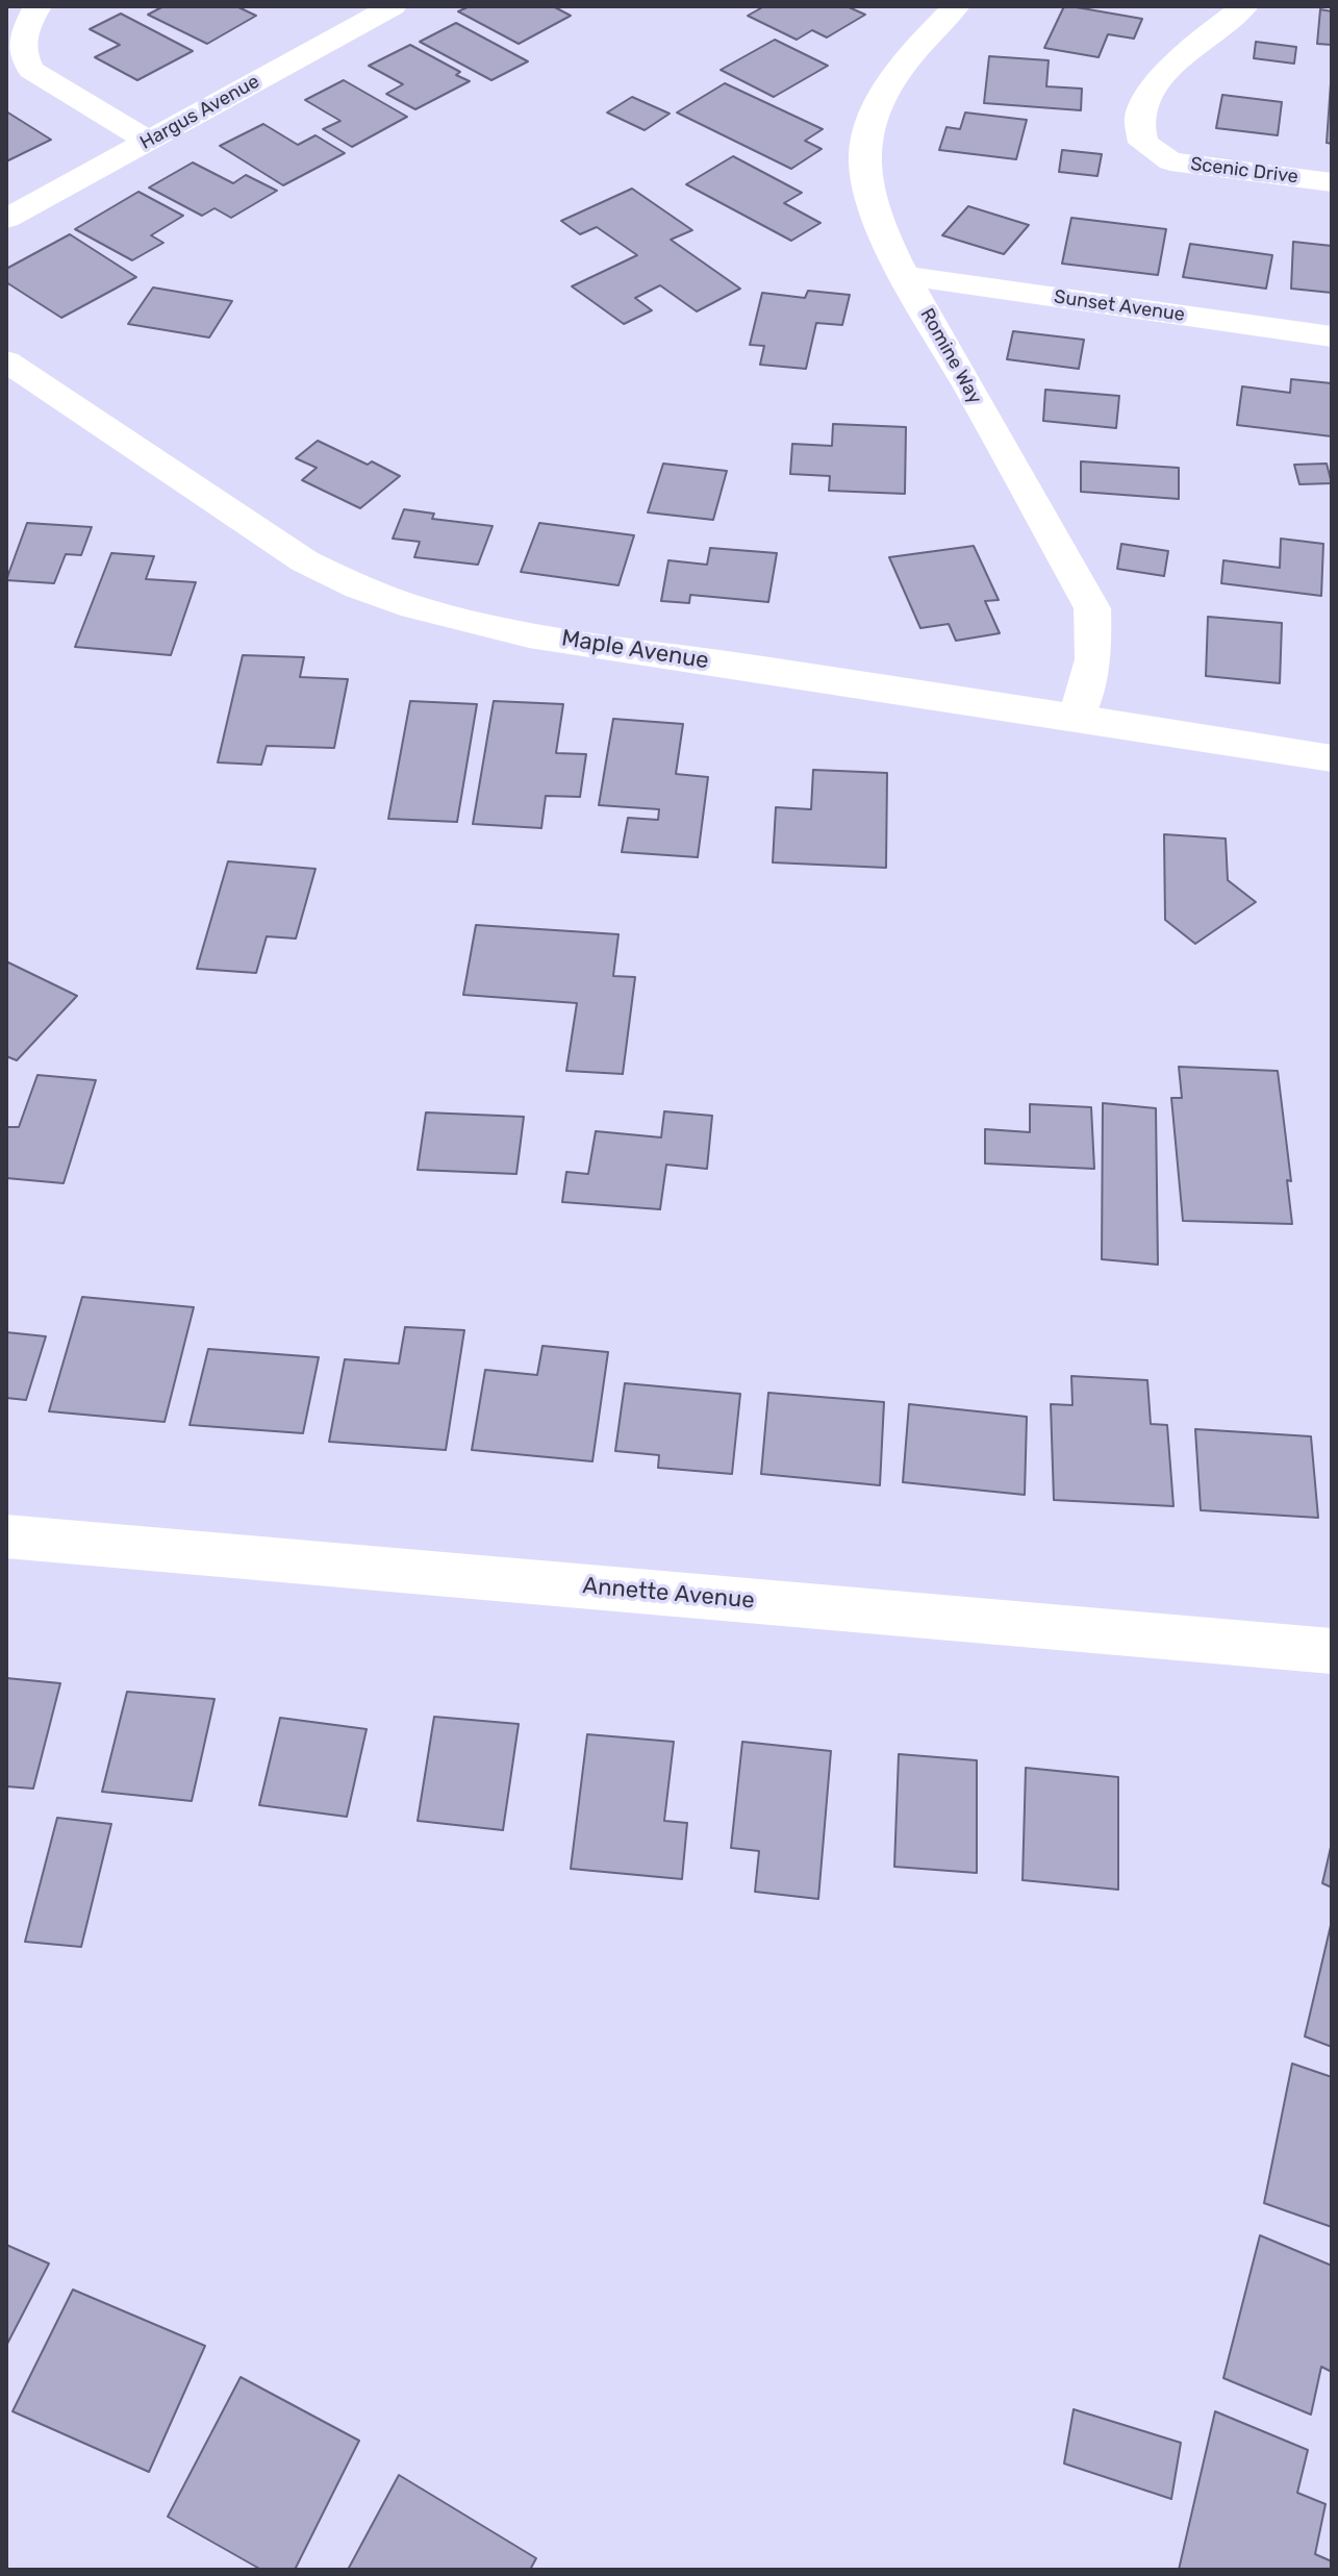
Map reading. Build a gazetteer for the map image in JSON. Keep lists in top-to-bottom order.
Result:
{
  "streets": {
    "street": [
      "Hargus Avenue",
      "Scenic Drive",
      "Sunset Avenue",
      "Romine Way",
      "Maple Avenue",
      "Annette Avenue"
    ]
  },
  "crossings": [
    ["Sunset Avenue", "Romine Way"],
    ["Romine Way", "Maple Avenue"]
  ]
}
